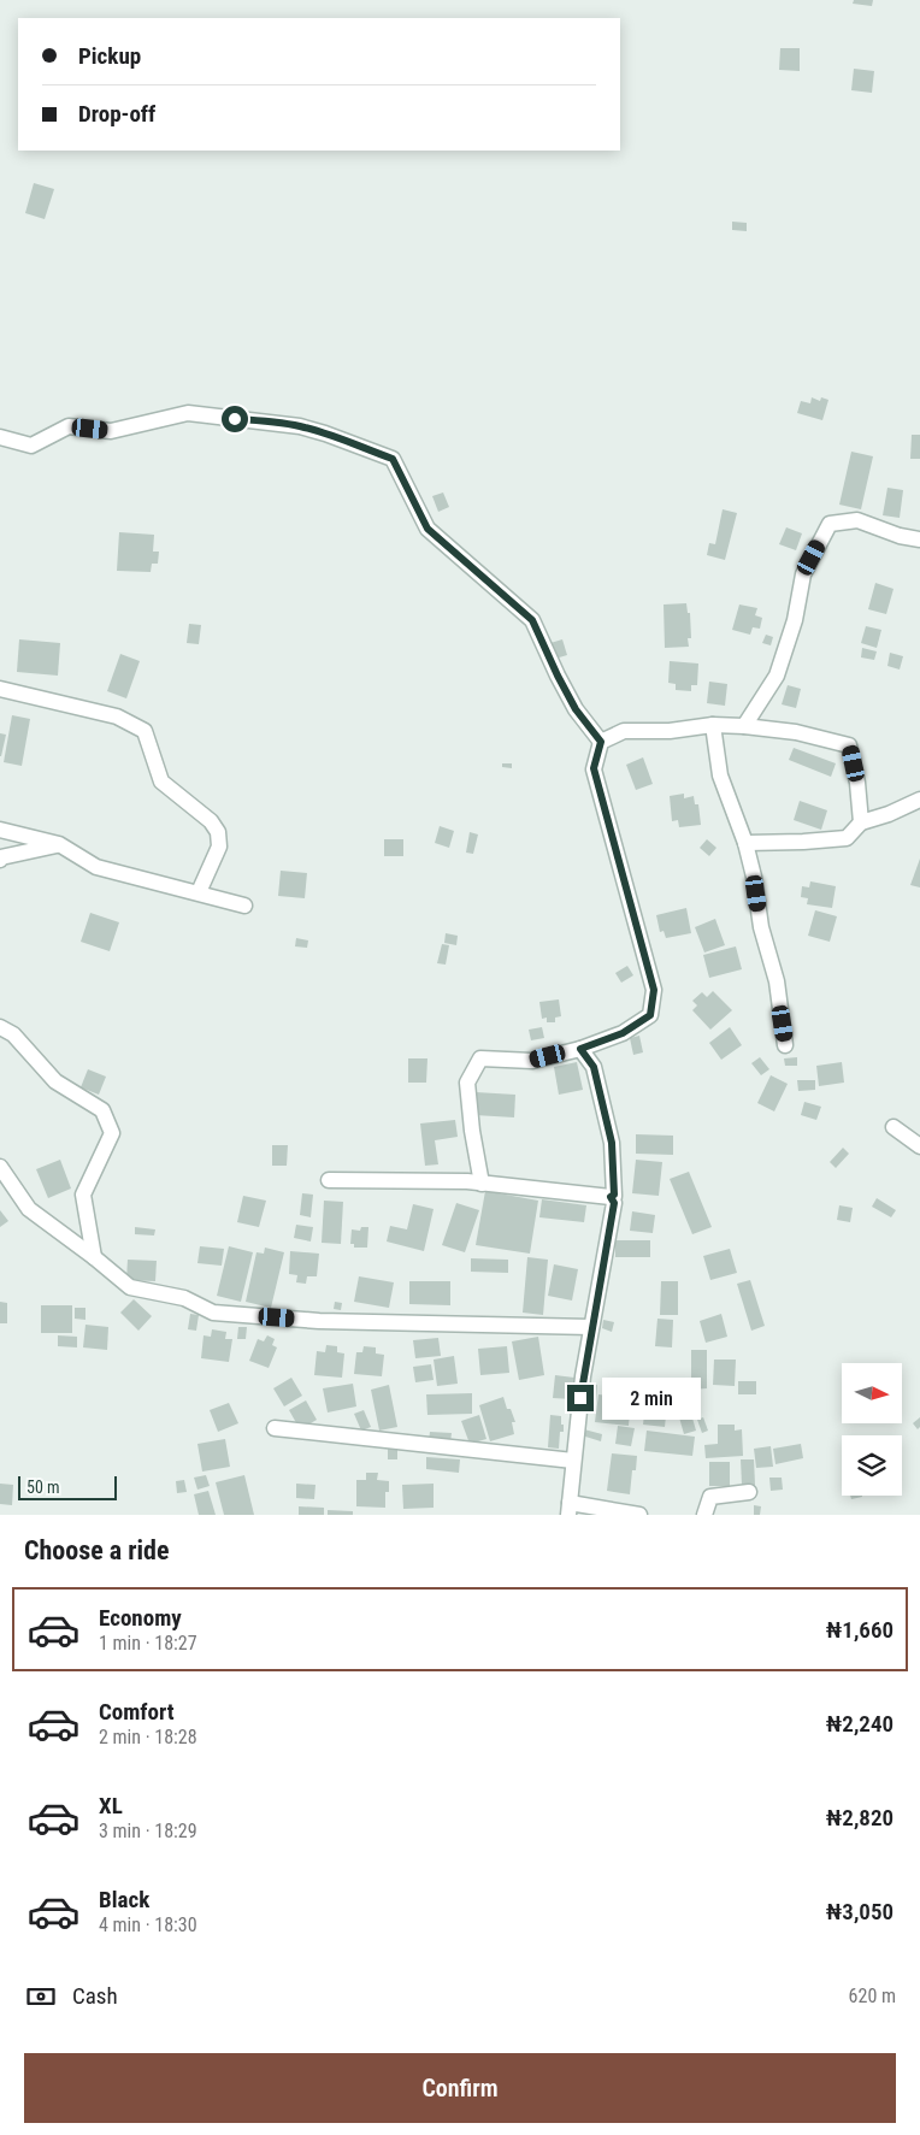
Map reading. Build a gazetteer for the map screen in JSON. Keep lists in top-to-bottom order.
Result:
{
  "scale_bar": "50 m",
  "north": "right",
  "page": {
    "banner": ["Pickup", "Drop-off"],
    "bubble": "2 min",
    "scale": "50 m",
    "heading": "Choose a ride",
    "list": [
      {
        "name": "Economy",
        "note": "1 min · 18:27",
        "value": "₦1,660"
      },
      {
        "name": "Comfort",
        "note": "2 min · 18:28",
        "value": "₦2,240"
      },
      {
        "name": "XL",
        "note": "3 min · 18:29",
        "value": "₦2,820"
      },
      {
        "name": "Black",
        "note": "4 min · 18:30",
        "value": "₦3,050"
      }
    ],
    "pay": ["Cash", "620 m"],
    "buttons": "Confirm"
  }
}
